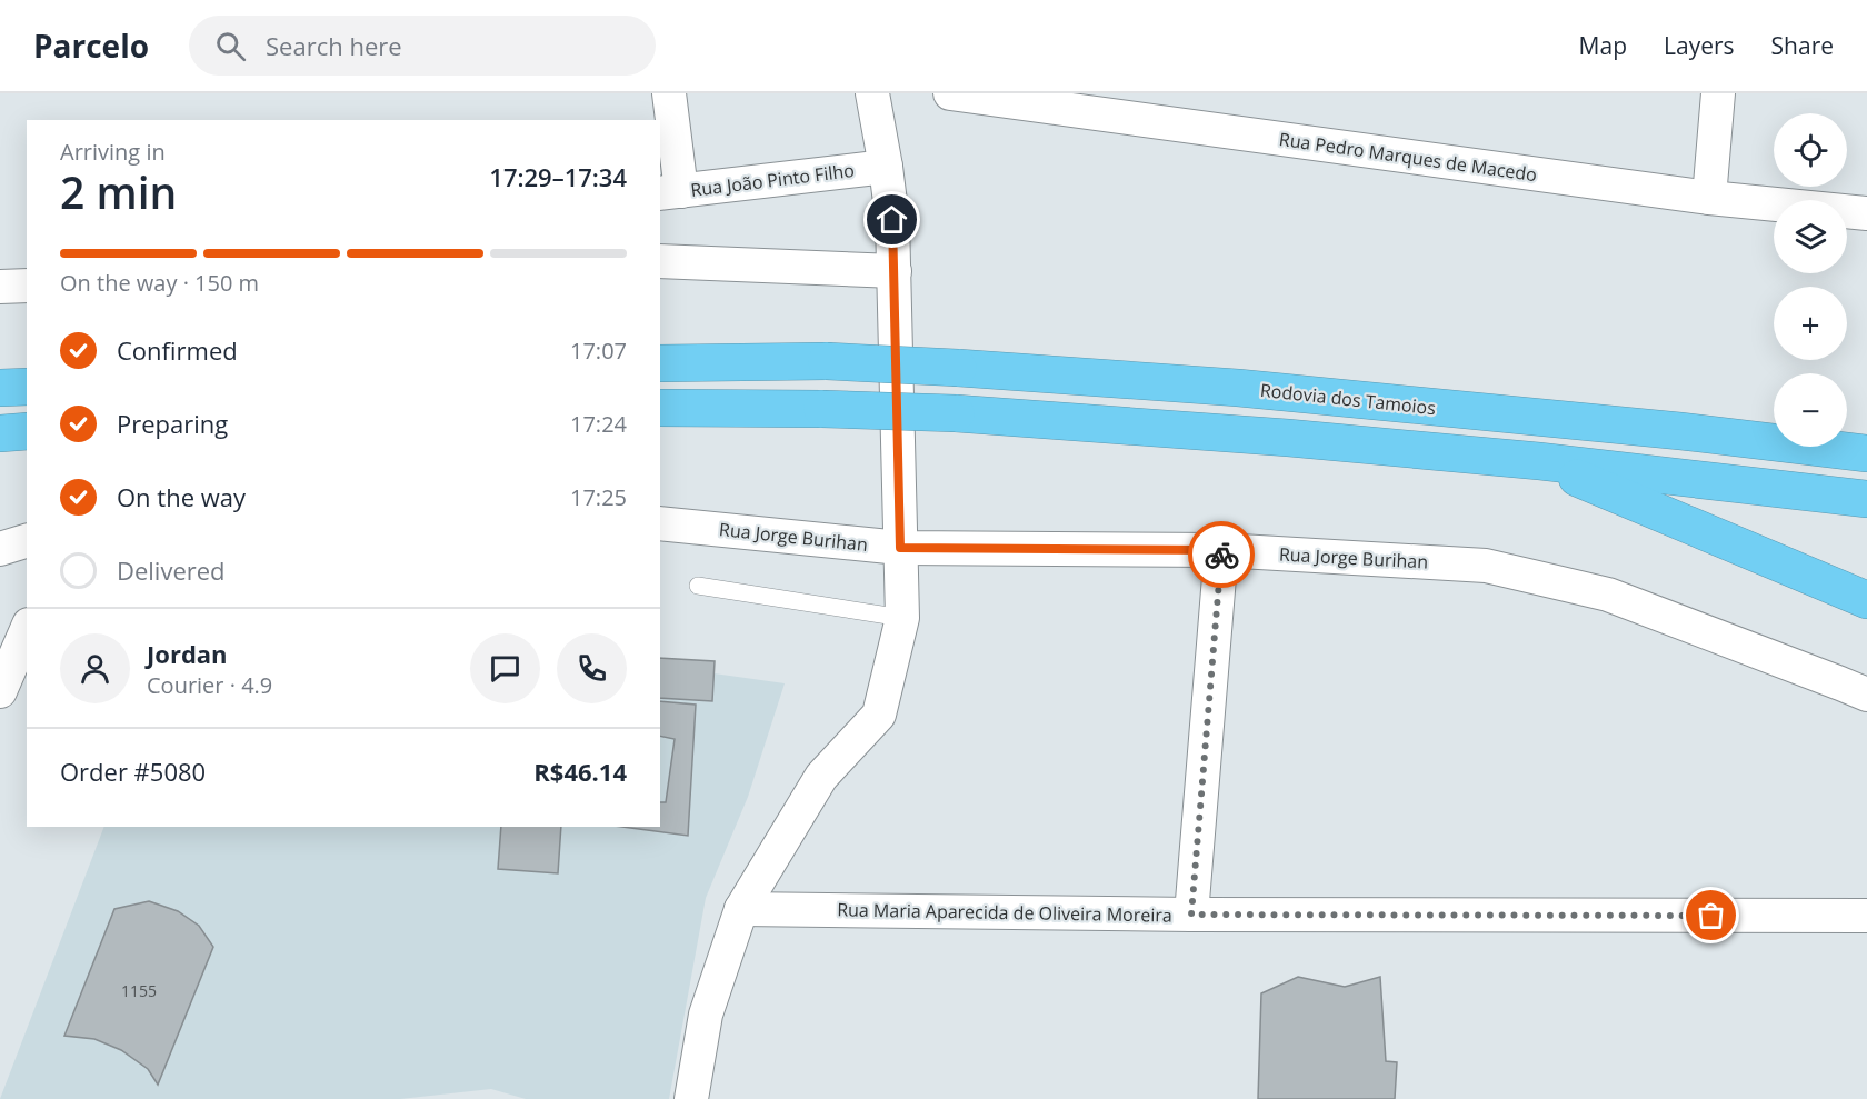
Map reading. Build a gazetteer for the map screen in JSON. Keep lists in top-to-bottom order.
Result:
{
  "streets": {
    "highway": ["Rodovia dos Tamoios"],
    "street": [
      "Rua Pedro Marques de Macedo",
      "Rua João Pinto Filho",
      "Rua Jorge Burihan",
      "Rua Maria Aparecida de Oliveira Moreira"
    ]
  },
  "house_numbers": ["1155"],
  "page": {
    "header": "Parcelo",
    "search": "Search here",
    "nav": ["Map", "Layers", "Share"],
    "map_buttons": ["+", "−"],
    "heading": ["2 min", "Arriving in", "17:29–17:34"],
    "panel": [
      "Jordan",
      "Courier · 4.9",
      "Order #5080",
      "R$46.14"
    ],
    "bar": "On the way · 150 m",
    "list": [
      ["Confirmed", "17:07"],
      ["Preparing", "17:24"],
      ["On the way", "17:25"],
      "Delivered"
    ]
  }
}
